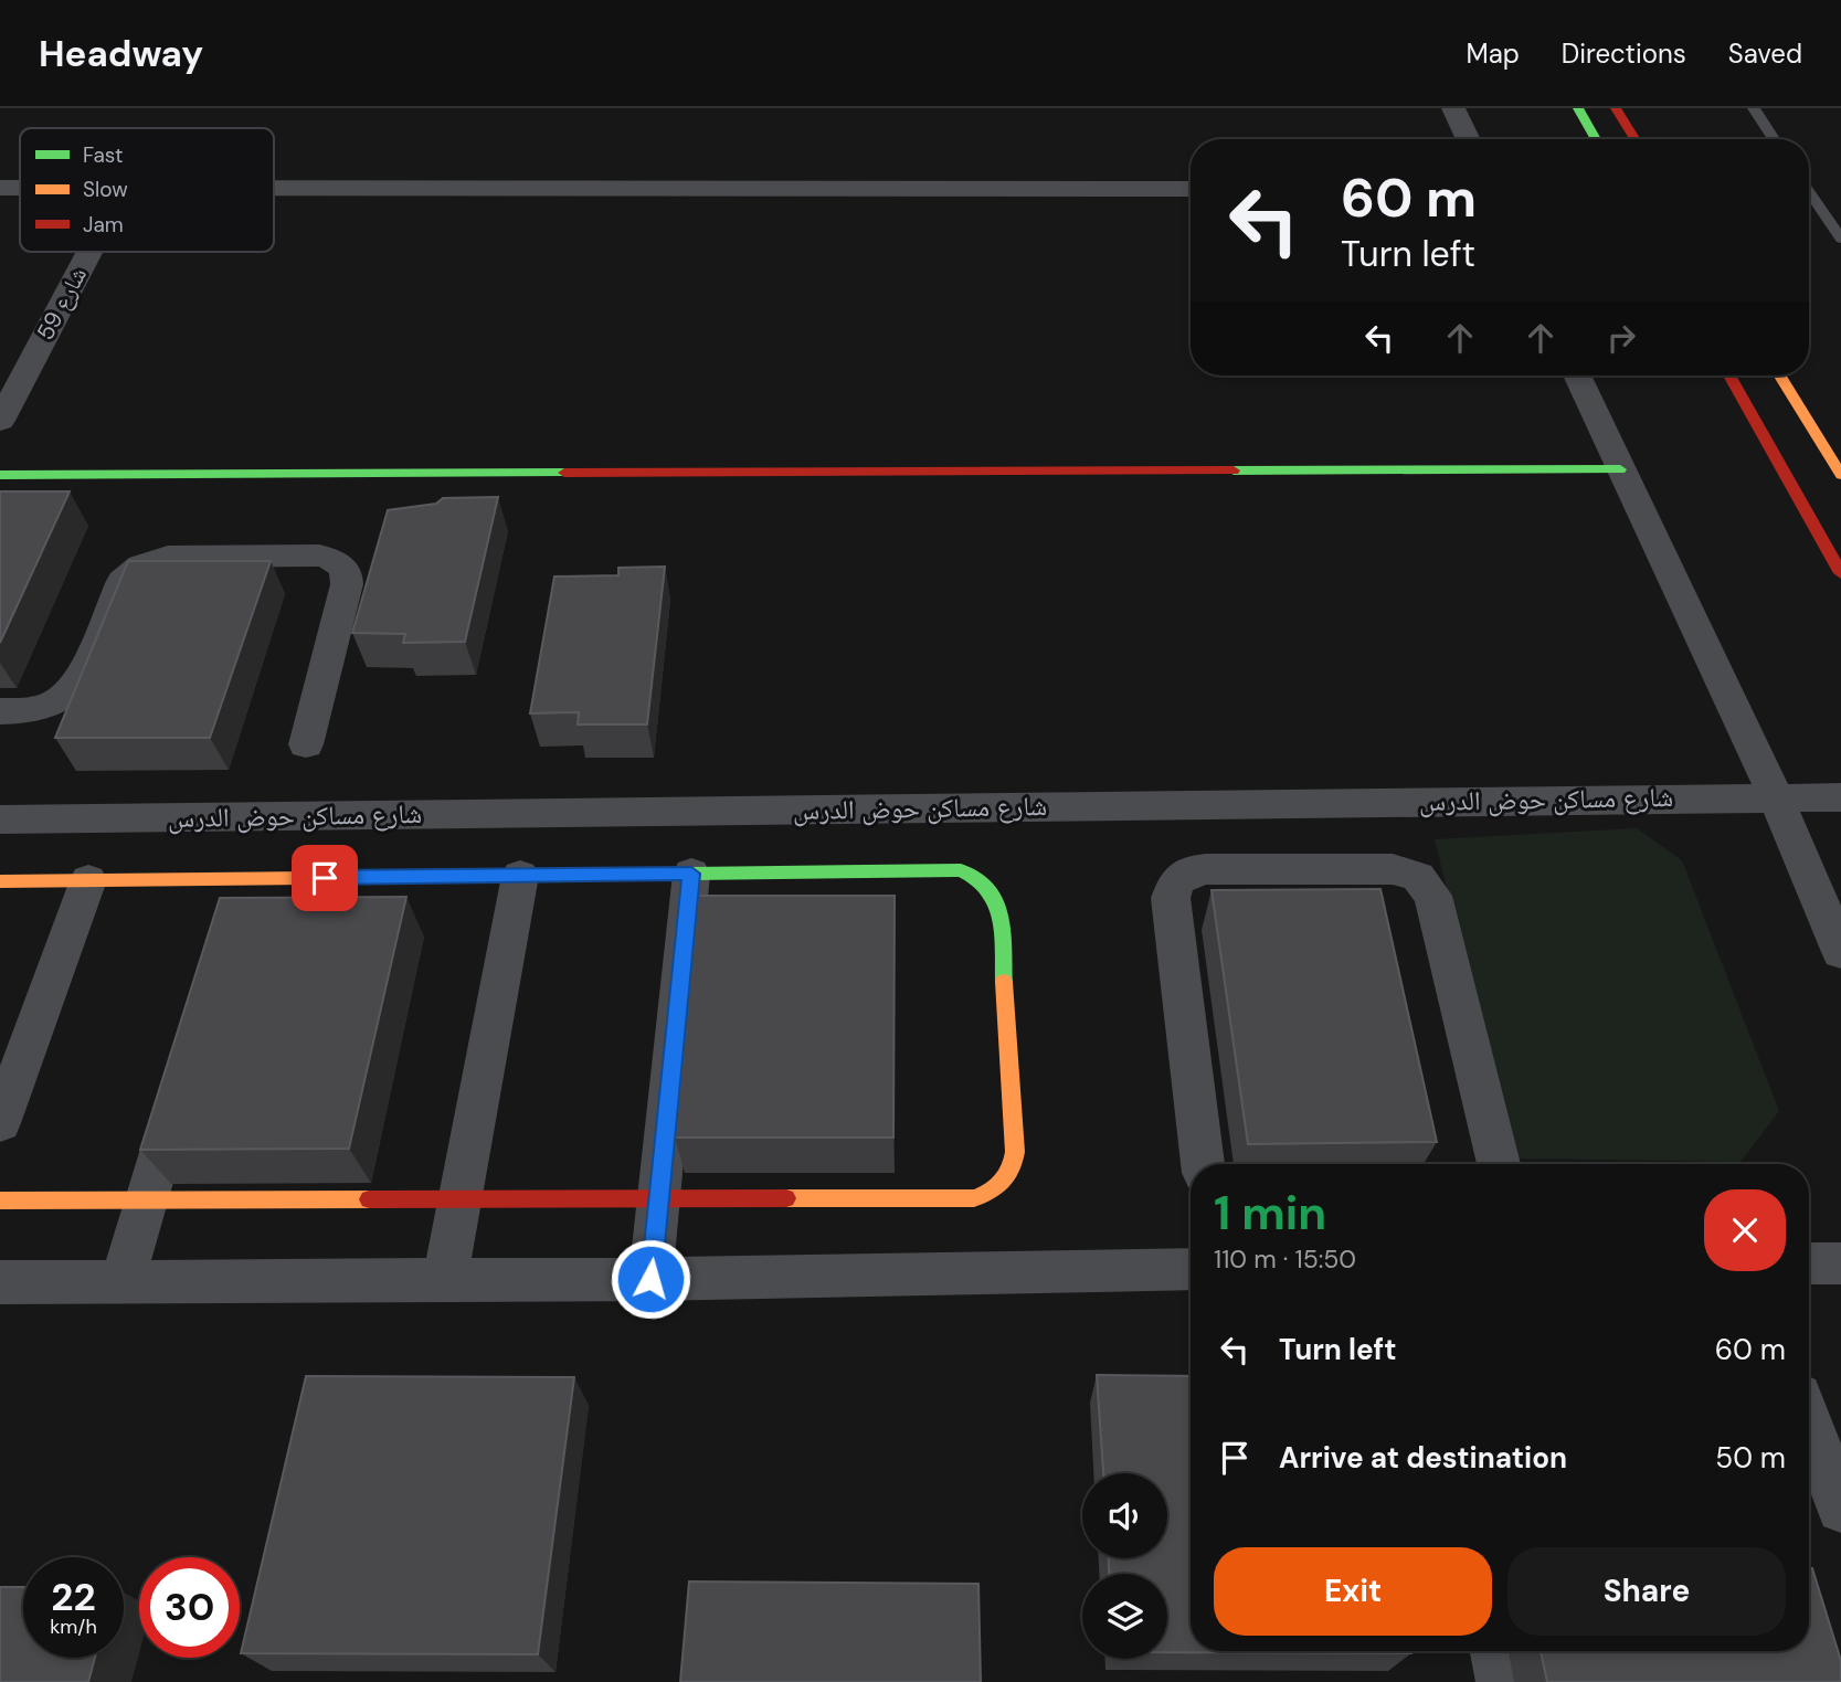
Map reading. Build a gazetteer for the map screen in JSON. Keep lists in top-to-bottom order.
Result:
{
  "streets": {
    "street": ["شارع 59", "شارع مساكن حوض الدرس"]
  },
  "legend": ["Fast", "Slow", "Jam"],
  "page": {
    "header": "Headway",
    "nav": ["Map", "Directions", "Saved"],
    "turn": ["60 m", "Turn left"],
    "heading": ["1 min", "110 m · 15:50"],
    "list": [
      {
        "name": "Turn left",
        "value": "60 m"
      },
      {
        "name": "Arrive at destination",
        "value": "50 m"
      }
    ],
    "buttons": ["Exit", "Share"],
    "speed": "22 km/h",
    "limit": "30"
  }
}
